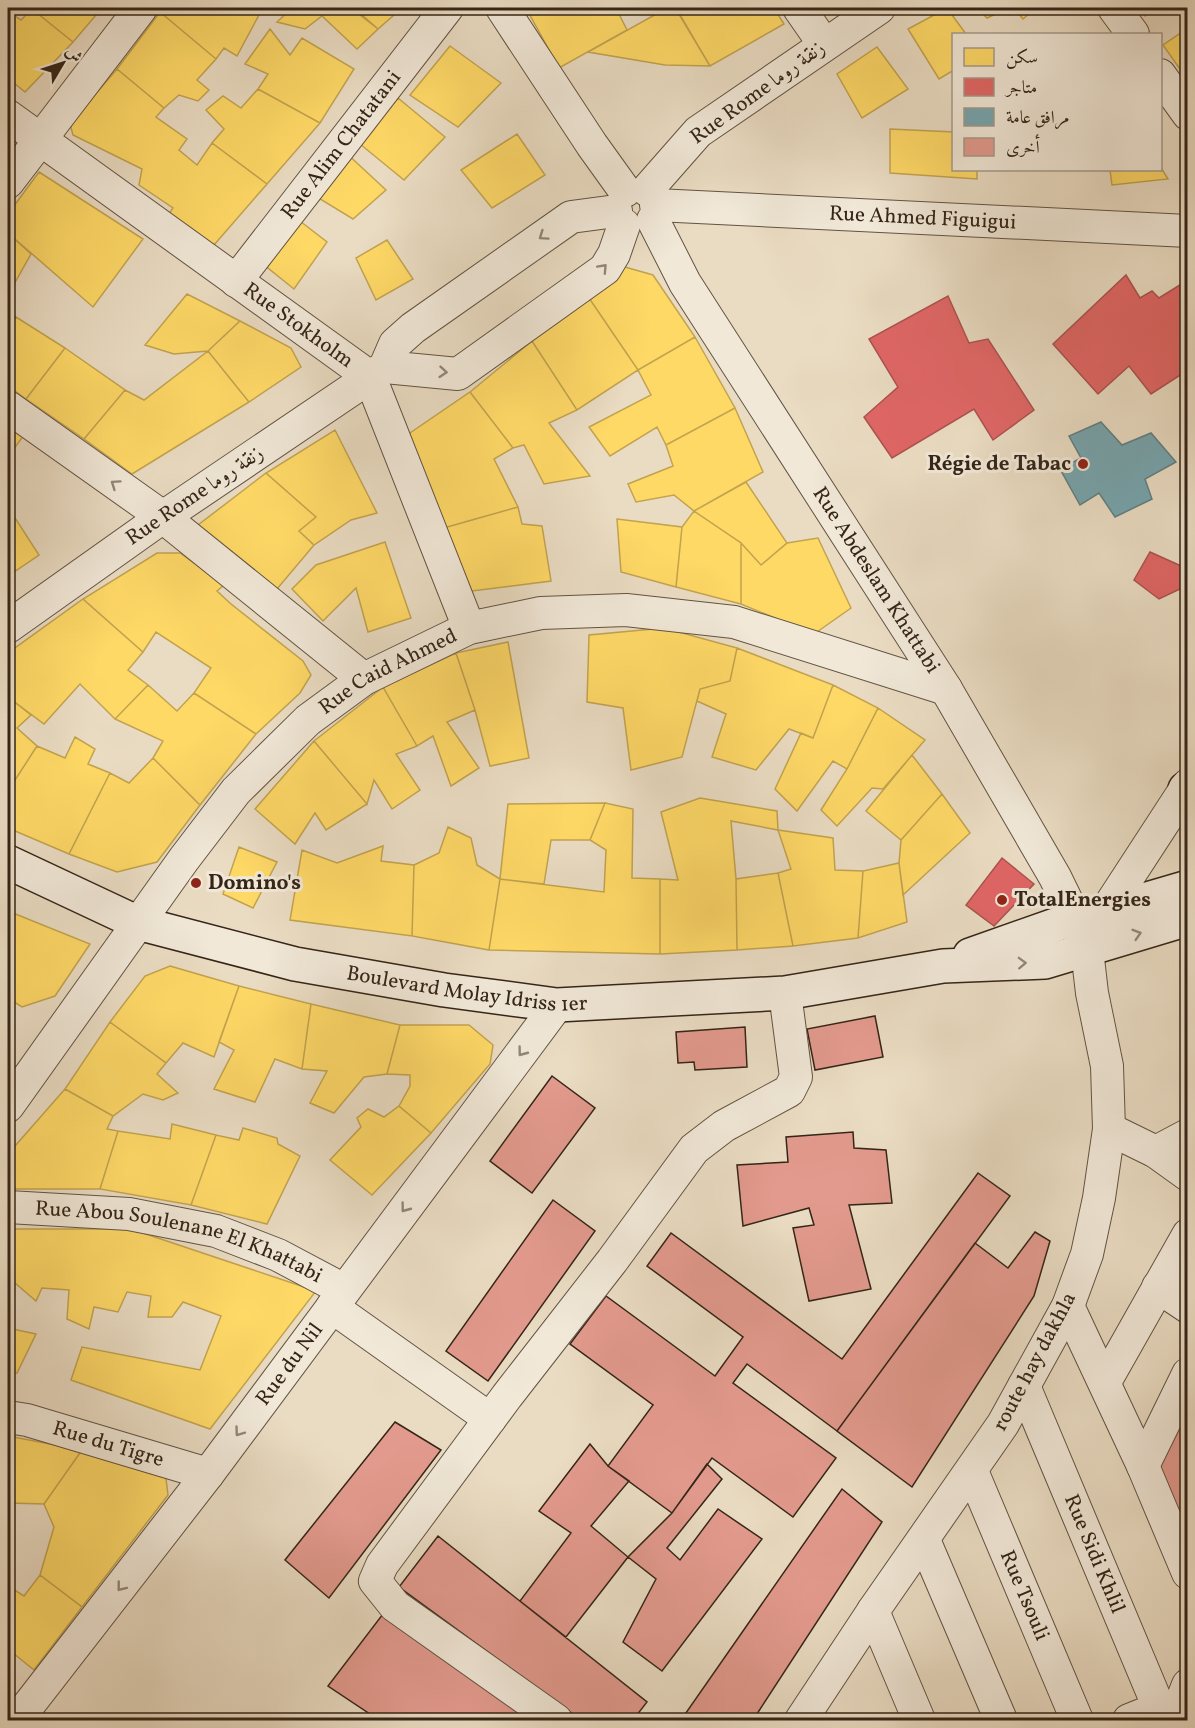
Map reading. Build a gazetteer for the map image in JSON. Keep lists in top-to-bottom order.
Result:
{
  "streets": {
    "street": [
      "Rue Rome زنقة روما",
      "Rue Alim Chatatani",
      "Rue Ahmed Figuigui",
      "Rue Stokholm",
      "Rue Abdeslam Khattabi",
      "Rue Caid Ahmed",
      "Boulevard Molay Idriss 1er",
      "Rue Abou Soulenane El Khattabi",
      "route hay dakhla",
      "Rue du Nil",
      "Rue du Tigre",
      "Rue Sidi Khlil",
      "Rue Tsouli"
    ]
  },
  "crossings": [
    ["Rue Rome زنقة روما", "Rue Ahmed Figuigui"],
    ["Rue Rome زنقة روما", "Rue Stokholm"],
    ["Rue Rome زنقة روما", "Rue Abdeslam Khattabi"],
    ["Rue Alim Chatatani", "Rue Stokholm"],
    ["Rue Ahmed Figuigui", "Rue Abdeslam Khattabi"],
    ["Rue Stokholm", "Rue Caid Ahmed"],
    ["Rue Abdeslam Khattabi", "Rue Caid Ahmed"],
    ["Rue Abdeslam Khattabi", "Boulevard Molay Idriss 1er"],
    ["Rue Caid Ahmed", "Boulevard Molay Idriss 1er"],
    ["Boulevard Molay Idriss 1er", "route hay dakhla"],
    ["Boulevard Molay Idriss 1er", "Rue du Nil"],
    ["Rue Abou Soulenane El Khattabi", "Rue du Nil"],
    ["route hay dakhla", "Rue Sidi Khlil"],
    ["route hay dakhla", "Rue Tsouli"],
    ["Rue du Nil", "Rue du Tigre"]
  ],
  "places": ["Régie de Tabac", "Domino's", "TotalEnergies"],
  "legend": [
    "سكن",
    "متاجر",
    "مرافق عامة",
    "أخرى"
  ],
  "north": "top right"
}
